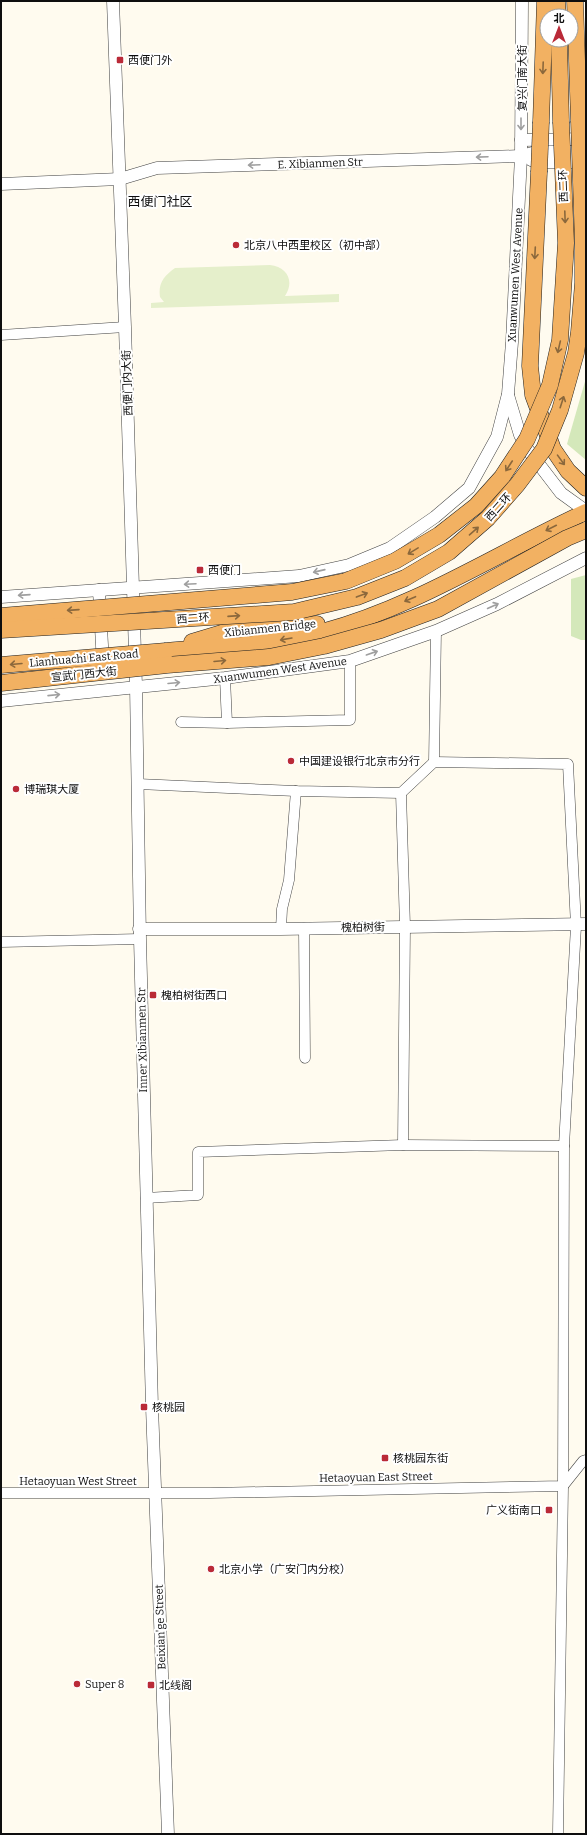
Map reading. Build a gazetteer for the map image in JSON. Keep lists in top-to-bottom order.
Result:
{
  "streets": {
    "highway": [
      "西二环",
      "Xuanwumen West Avenue",
      "Xibianmen Bridge",
      "Lianhuachi East Road"
    ],
    "street": [
      "复兴门南大街",
      "E. Xibianmen Str",
      "西便门内大街",
      "槐柏树街",
      "Inner Xibianmen Str",
      "Hetaoyuan East Street",
      "Hetaoyuan West Street",
      "Beixian'ge Street"
    ]
  },
  "crossings": [
    ["复兴门南大街", "E. Xibianmen Str"],
    ["复兴门南大街", "Xuanwumen West Avenue"],
    ["E. Xibianmen Str", "Xuanwumen West Avenue"],
    ["E. Xibianmen Str", "西便门内大街"],
    ["Xuanwumen West Avenue", "西便门内大街"],
    ["Xuanwumen West Avenue", "Xibianmen Bridge"],
    ["Xuanwumen West Avenue", "Inner Xibianmen Str"],
    ["西便门内大街", "Inner Xibianmen Str"],
    ["Xibianmen Bridge", "Lianhuachi East Road"],
    ["槐柏树街", "Inner Xibianmen Str"],
    ["Inner Xibianmen Str", "Hetaoyuan East Street"],
    ["Inner Xibianmen Str", "Hetaoyuan West Street"],
    ["Inner Xibianmen Str", "Beixian'ge Street"],
    ["Hetaoyuan East Street", "Hetaoyuan West Street"],
    ["Hetaoyuan East Street", "Beixian'ge Street"],
    ["Hetaoyuan West Street", "Beixian'ge Street"]
  ],
  "one_way": [
    "复兴门南大街",
    "E. Xibianmen Str",
    "Xibianmen Bridge",
    "Lianhuachi East Road"
  ],
  "districts": ["西便门社区"],
  "places": {
    "transit": [
      "西便门外",
      "西便门",
      "槐柏树街西口",
      "核桃园",
      "核桃园东街",
      "广义街南口",
      "北线阁"
    ],
    "other": [
      "北京八中西里校区（初中部）",
      "中国建设银行北京市分行",
      "博瑞琪大厦",
      "北京小学（广安门内分校）",
      "Super 8"
    ]
  },
  "north": "top"
}
